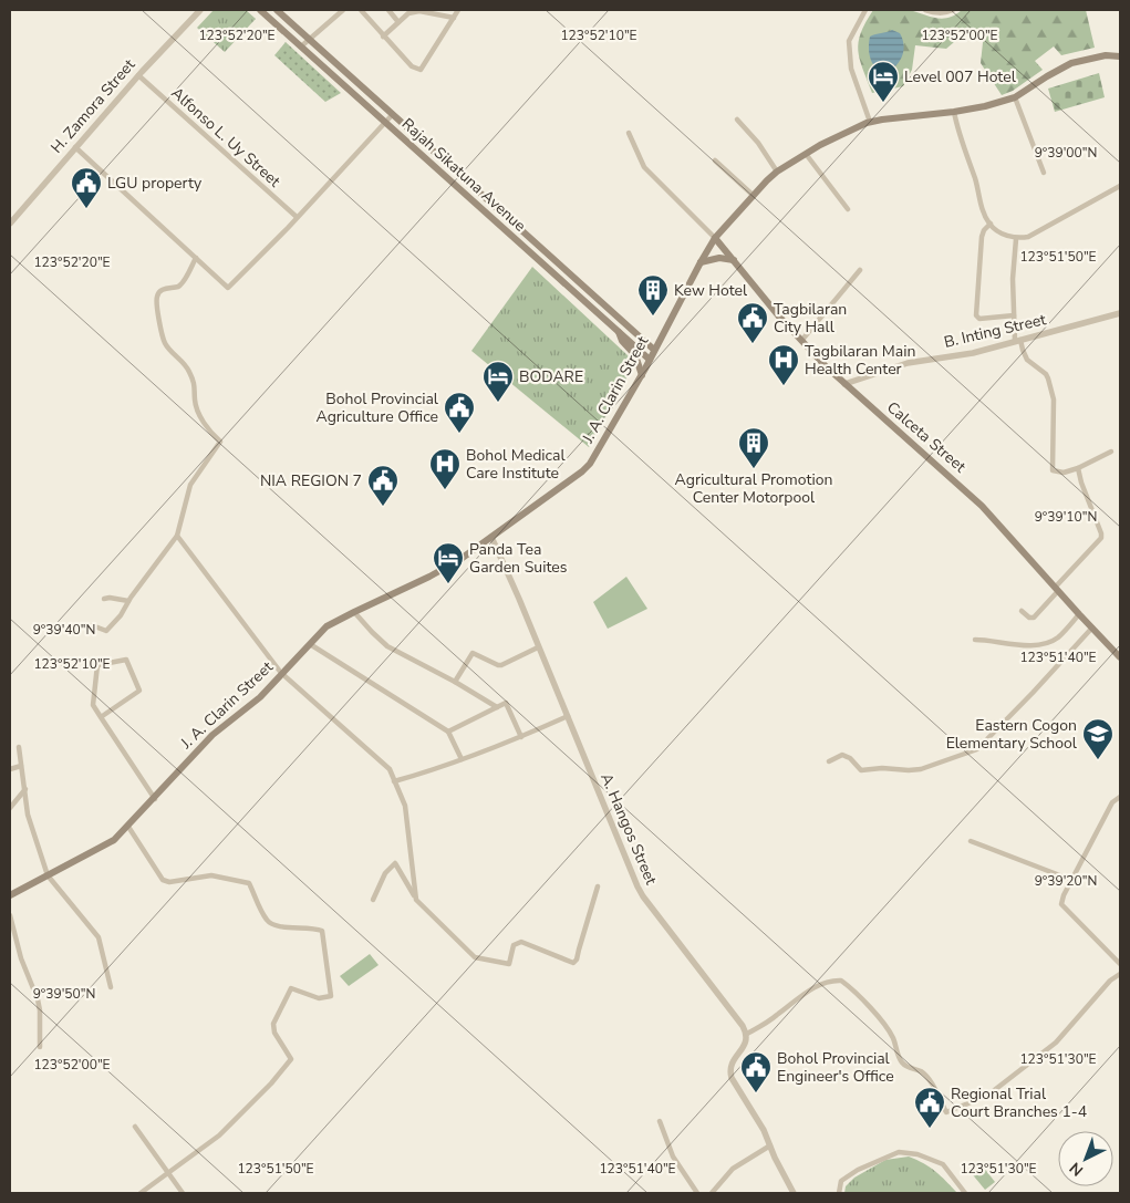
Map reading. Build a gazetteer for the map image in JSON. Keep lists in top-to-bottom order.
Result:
{
  "streets": {
    "main road": ["Rajah Sikatuna Avenue", "J. A. Clarin Street", "Calceta Street"],
    "street": [
      "H. Zamora Street",
      "Alfonso L. Uy Street",
      "B. Inting Street",
      "A. Hangos Street"
    ]
  },
  "crossings": [
    ["H. Zamora Street", "Alfonso L. Uy Street"],
    ["Rajah Sikatuna Avenue", "J. A. Clarin Street"],
    ["B. Inting Street", "Calceta Street"],
    ["J. A. Clarin Street", "Calceta Street"],
    ["J. A. Clarin Street", "A. Hangos Street"]
  ],
  "places": {
    "hotel": ["Level 007 Hotel", "BODARE", "Panda Tea Garden Suites"],
    "public building": [
      "LGU property",
      "Tagbilaran City Hall",
      "Bohol Provincial Agriculture Office",
      "NIA REGION 7",
      "Bohol Provincial Engineer's Office",
      "Regional Trial Court Branches 1-4"
    ],
    "building": ["Kew Hotel", "Agricultural Promotion Center Motorpool"],
    "hospital": ["Tagbilaran Main Health Center", "Bohol Medical Care Institute"],
    "school or university": ["Eastern Cogon Elementary School"]
  },
  "north": "bottom left",
  "coordinates": [
    "123°52'20\"E",
    "123°52'10\"E",
    "123°52'00\"E",
    "9°39'00\"N",
    "123°51'50\"E",
    "9°39'10\"N",
    "9°39'40\"N",
    "123°51'40\"E",
    "9°39'20\"N",
    "9°39'50\"N",
    "123°51'30\"E"
  ]
}
